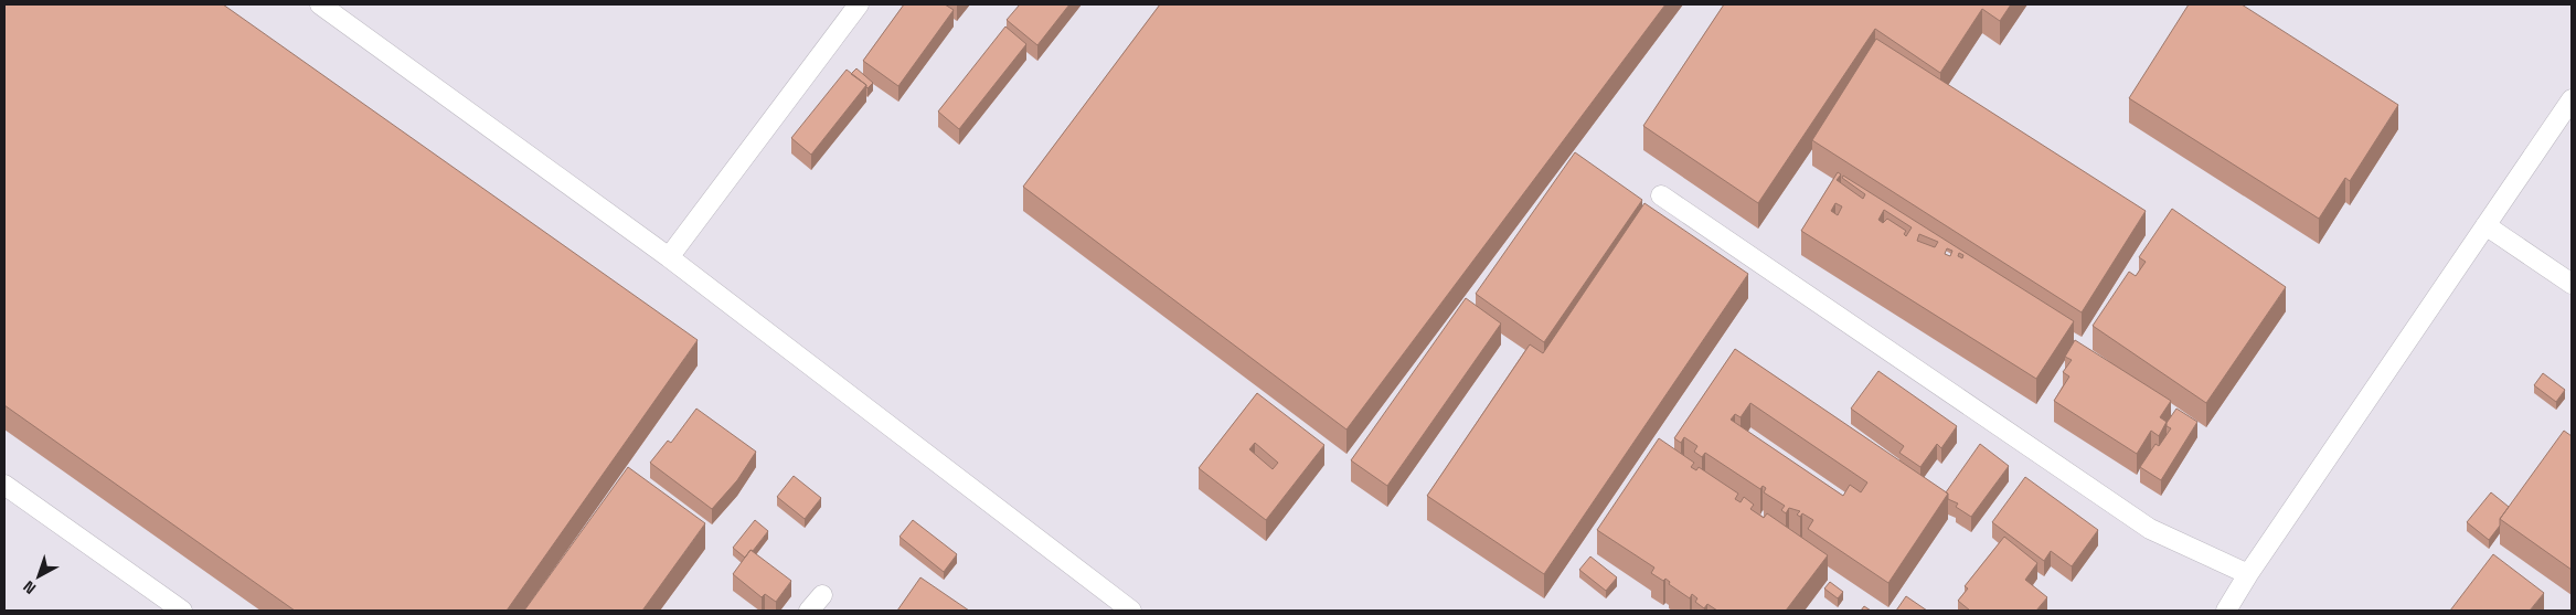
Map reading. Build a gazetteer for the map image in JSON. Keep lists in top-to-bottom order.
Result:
{
  "north": "bottom left"
}
